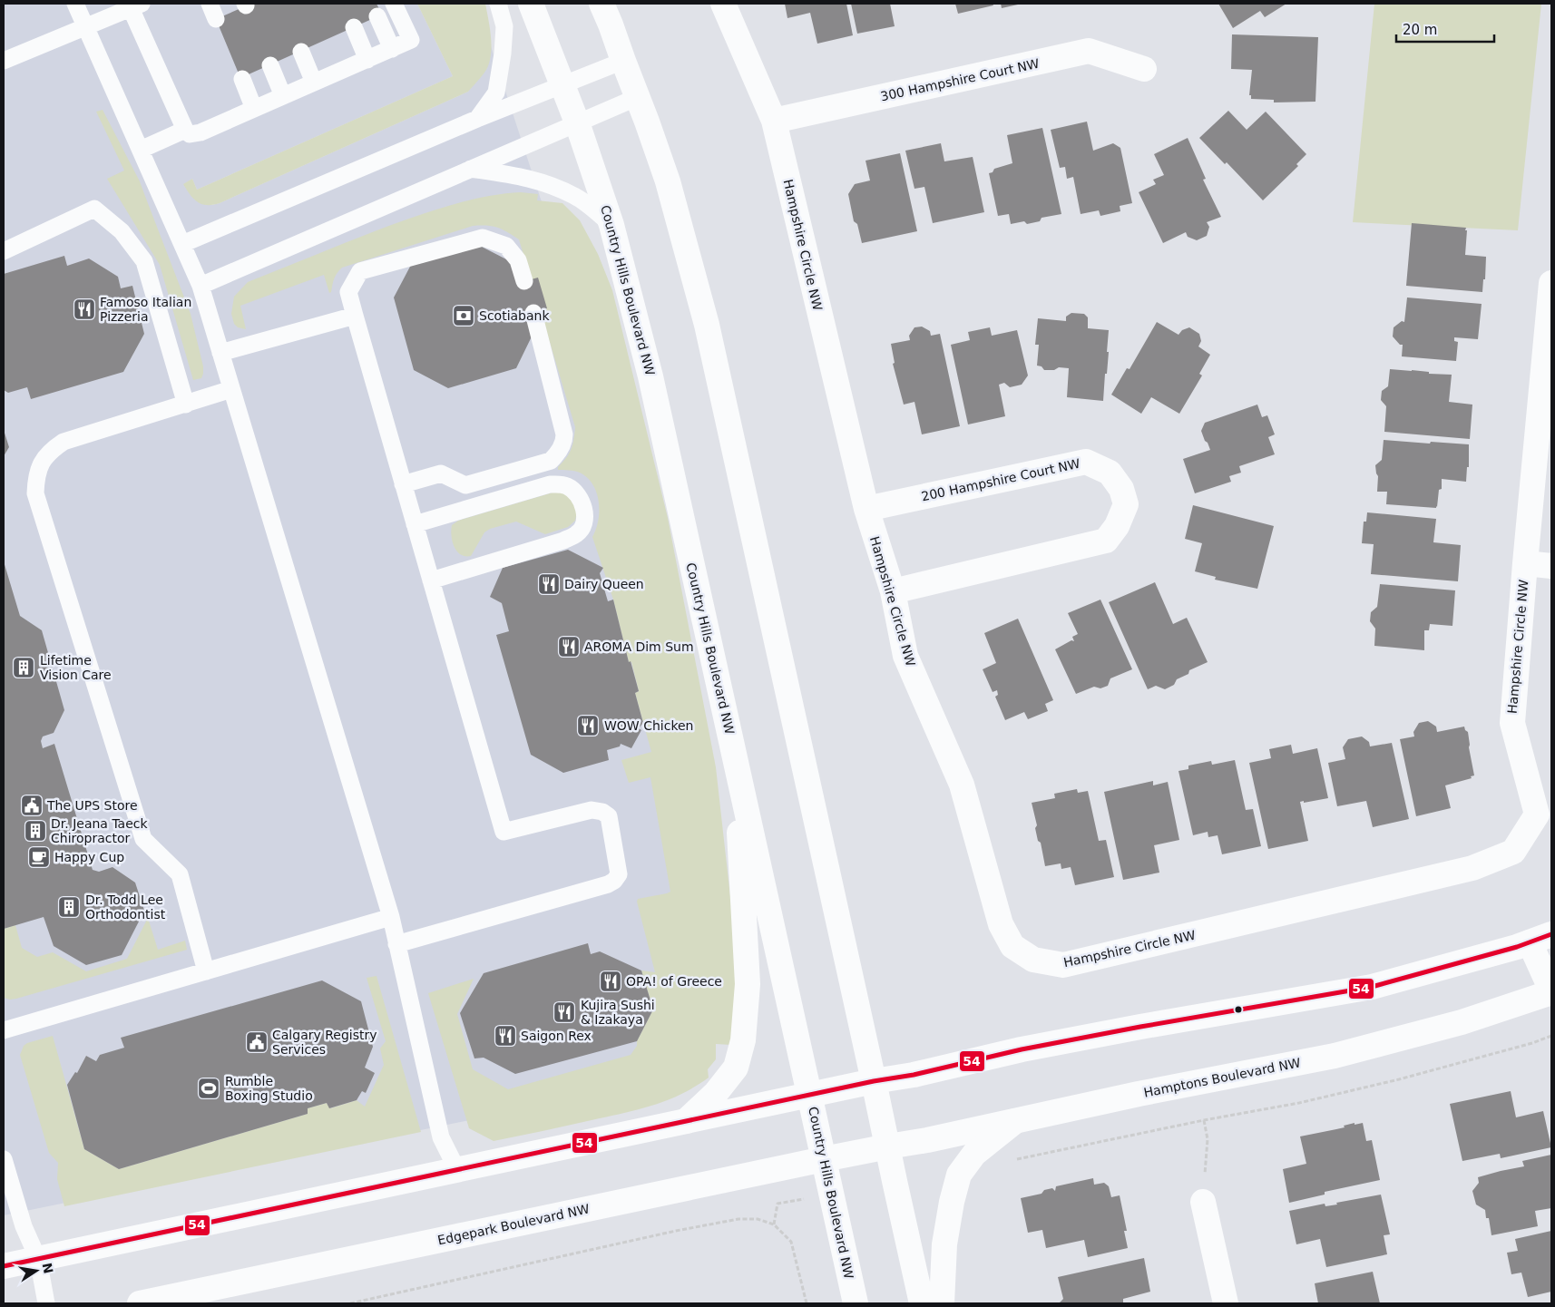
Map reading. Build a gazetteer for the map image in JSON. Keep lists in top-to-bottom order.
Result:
{
  "streets": {
    "street": [
      "300 Hampshire Court NW",
      "Hampshire Circle NW",
      "Country Hills Boulevard NW",
      "200 Hampshire Court NW",
      "Hamptons Boulevard NW",
      "Edgepark Boulevard NW"
    ]
  },
  "crossings": [
    ["300 Hampshire Court NW", "Hampshire Circle NW"],
    ["Hampshire Circle NW", "200 Hampshire Court NW"],
    ["Country Hills Boulevard NW", "Edgepark Boulevard NW"],
    ["Hamptons Boulevard NW", "Edgepark Boulevard NW"]
  ],
  "places": {
    "restaurant": [
      "Famoso Italian Pizzeria",
      "Dairy Queen",
      "AROMA Dim Sum",
      "WOW Chicken",
      "OPA! of Greece",
      "Kujira Sushi & Izakaya",
      "Saigon Rex"
    ],
    "bank": ["Scotiabank"],
    "building": ["Lifetime Vision Care", "Dr. Jeana Taeck Chiropractor", "Dr. Todd Lee Orthodontist"],
    "public building": ["The UPS Store", "Calgary Registry Services"],
    "cafe": ["Happy Cup"],
    "sports": ["Rumble Boxing Studio"]
  },
  "lines": ["transit line 54"],
  "scale_bar": "20 m",
  "north": "right"
}
